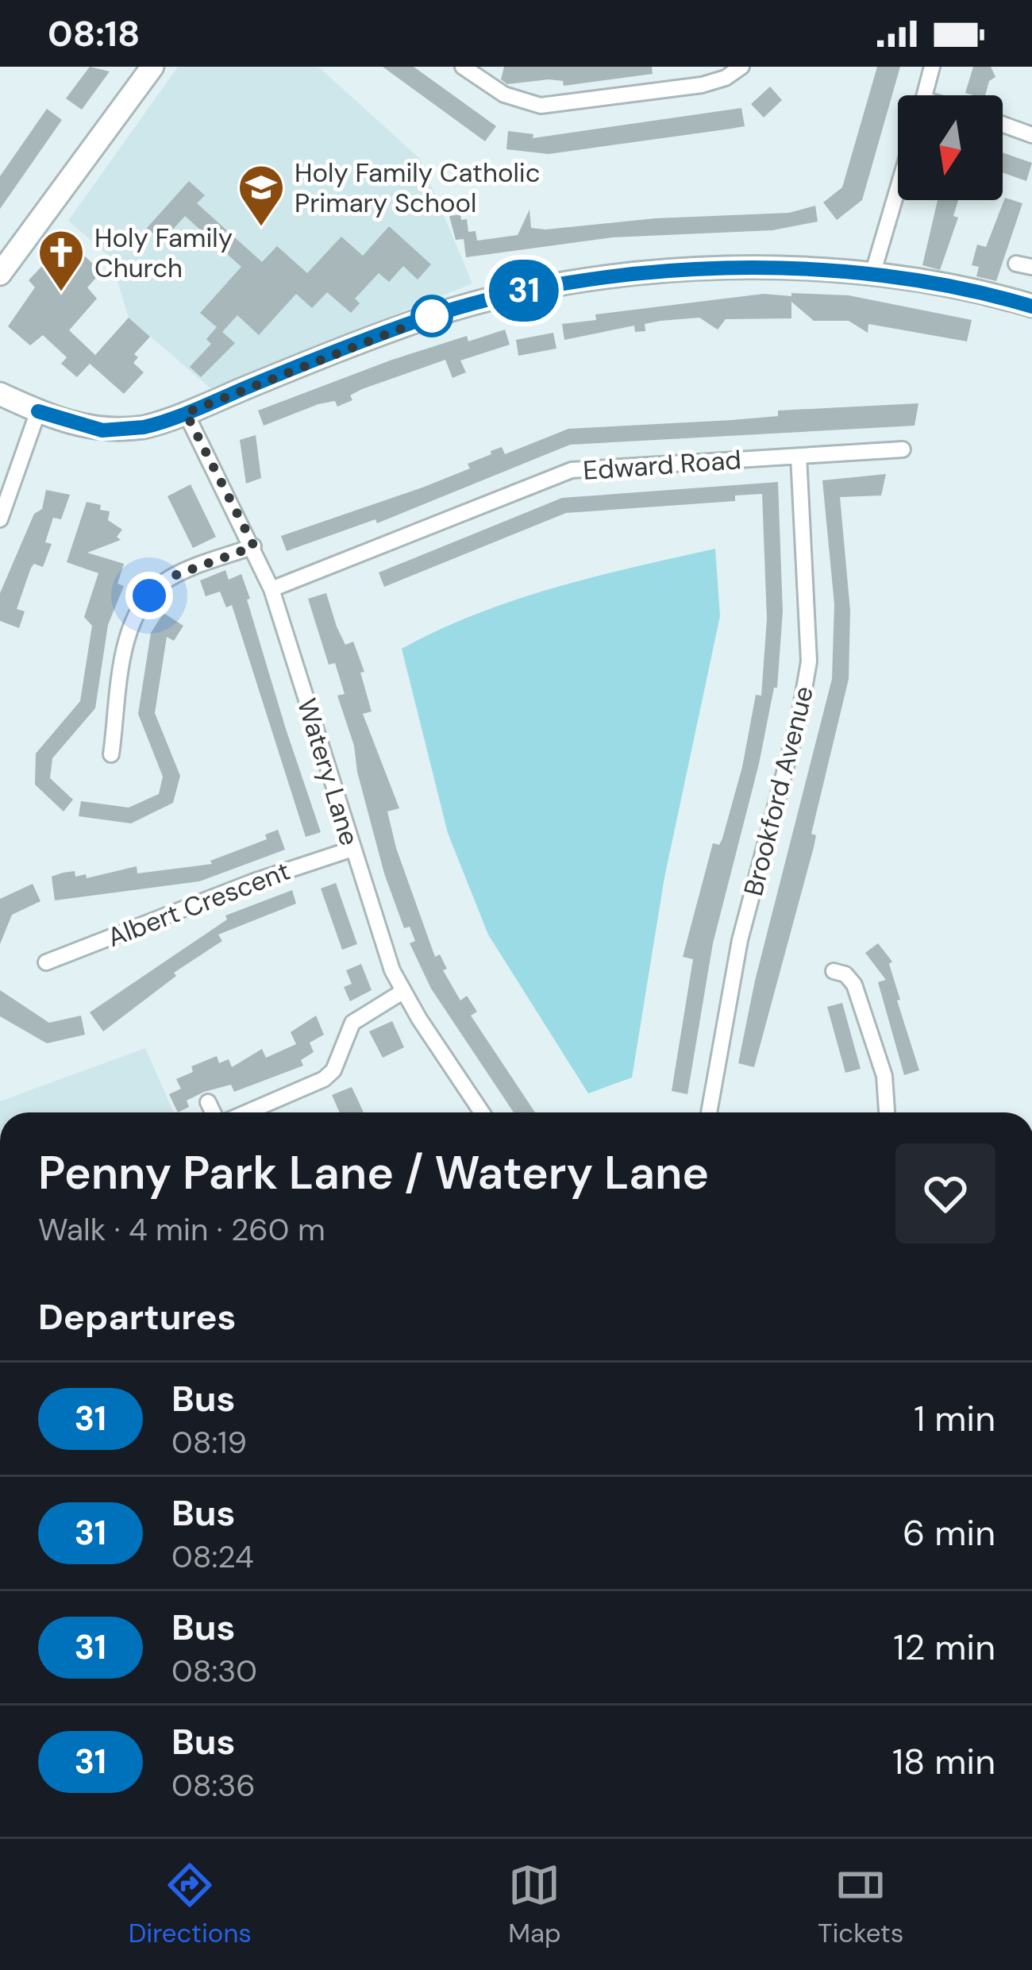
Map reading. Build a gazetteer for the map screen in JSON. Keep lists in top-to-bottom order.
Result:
{
  "streets": {
    "street": [
      "Edward Road",
      "Watery Lane",
      "Brookford Avenue",
      "Albert Crescent"
    ]
  },
  "crossings": [
    ["Edward Road", "Watery Lane"],
    ["Edward Road", "Brookford Avenue"],
    ["Watery Lane", "Albert Crescent"]
  ],
  "places": {
    "school or university": ["Holy Family Catholic Primary School"],
    "church": ["Holy Family Church"]
  },
  "lines": ["bus line 31"],
  "north": "bottom",
  "page": {
    "status": "08:18",
    "on_map": "31",
    "heading": [
      ["Penny Park Lane / Watery Lane", "Walk · 4 min · 260 m"],
      "Departures"
    ],
    "list": [
      {
        "mark": "31",
        "name": "Bus",
        "note": "08:19",
        "value": "1 min"
      },
      {
        "mark": "31",
        "name": "Bus",
        "note": "08:24",
        "value": "6 min"
      },
      {
        "mark": "31",
        "name": "Bus",
        "note": "08:30",
        "value": "12 min"
      },
      {
        "mark": "31",
        "name": "Bus",
        "note": "08:36",
        "value": "18 min"
      }
    ],
    "tabs": ["Directions", "Map", "Tickets"]
  }
}
